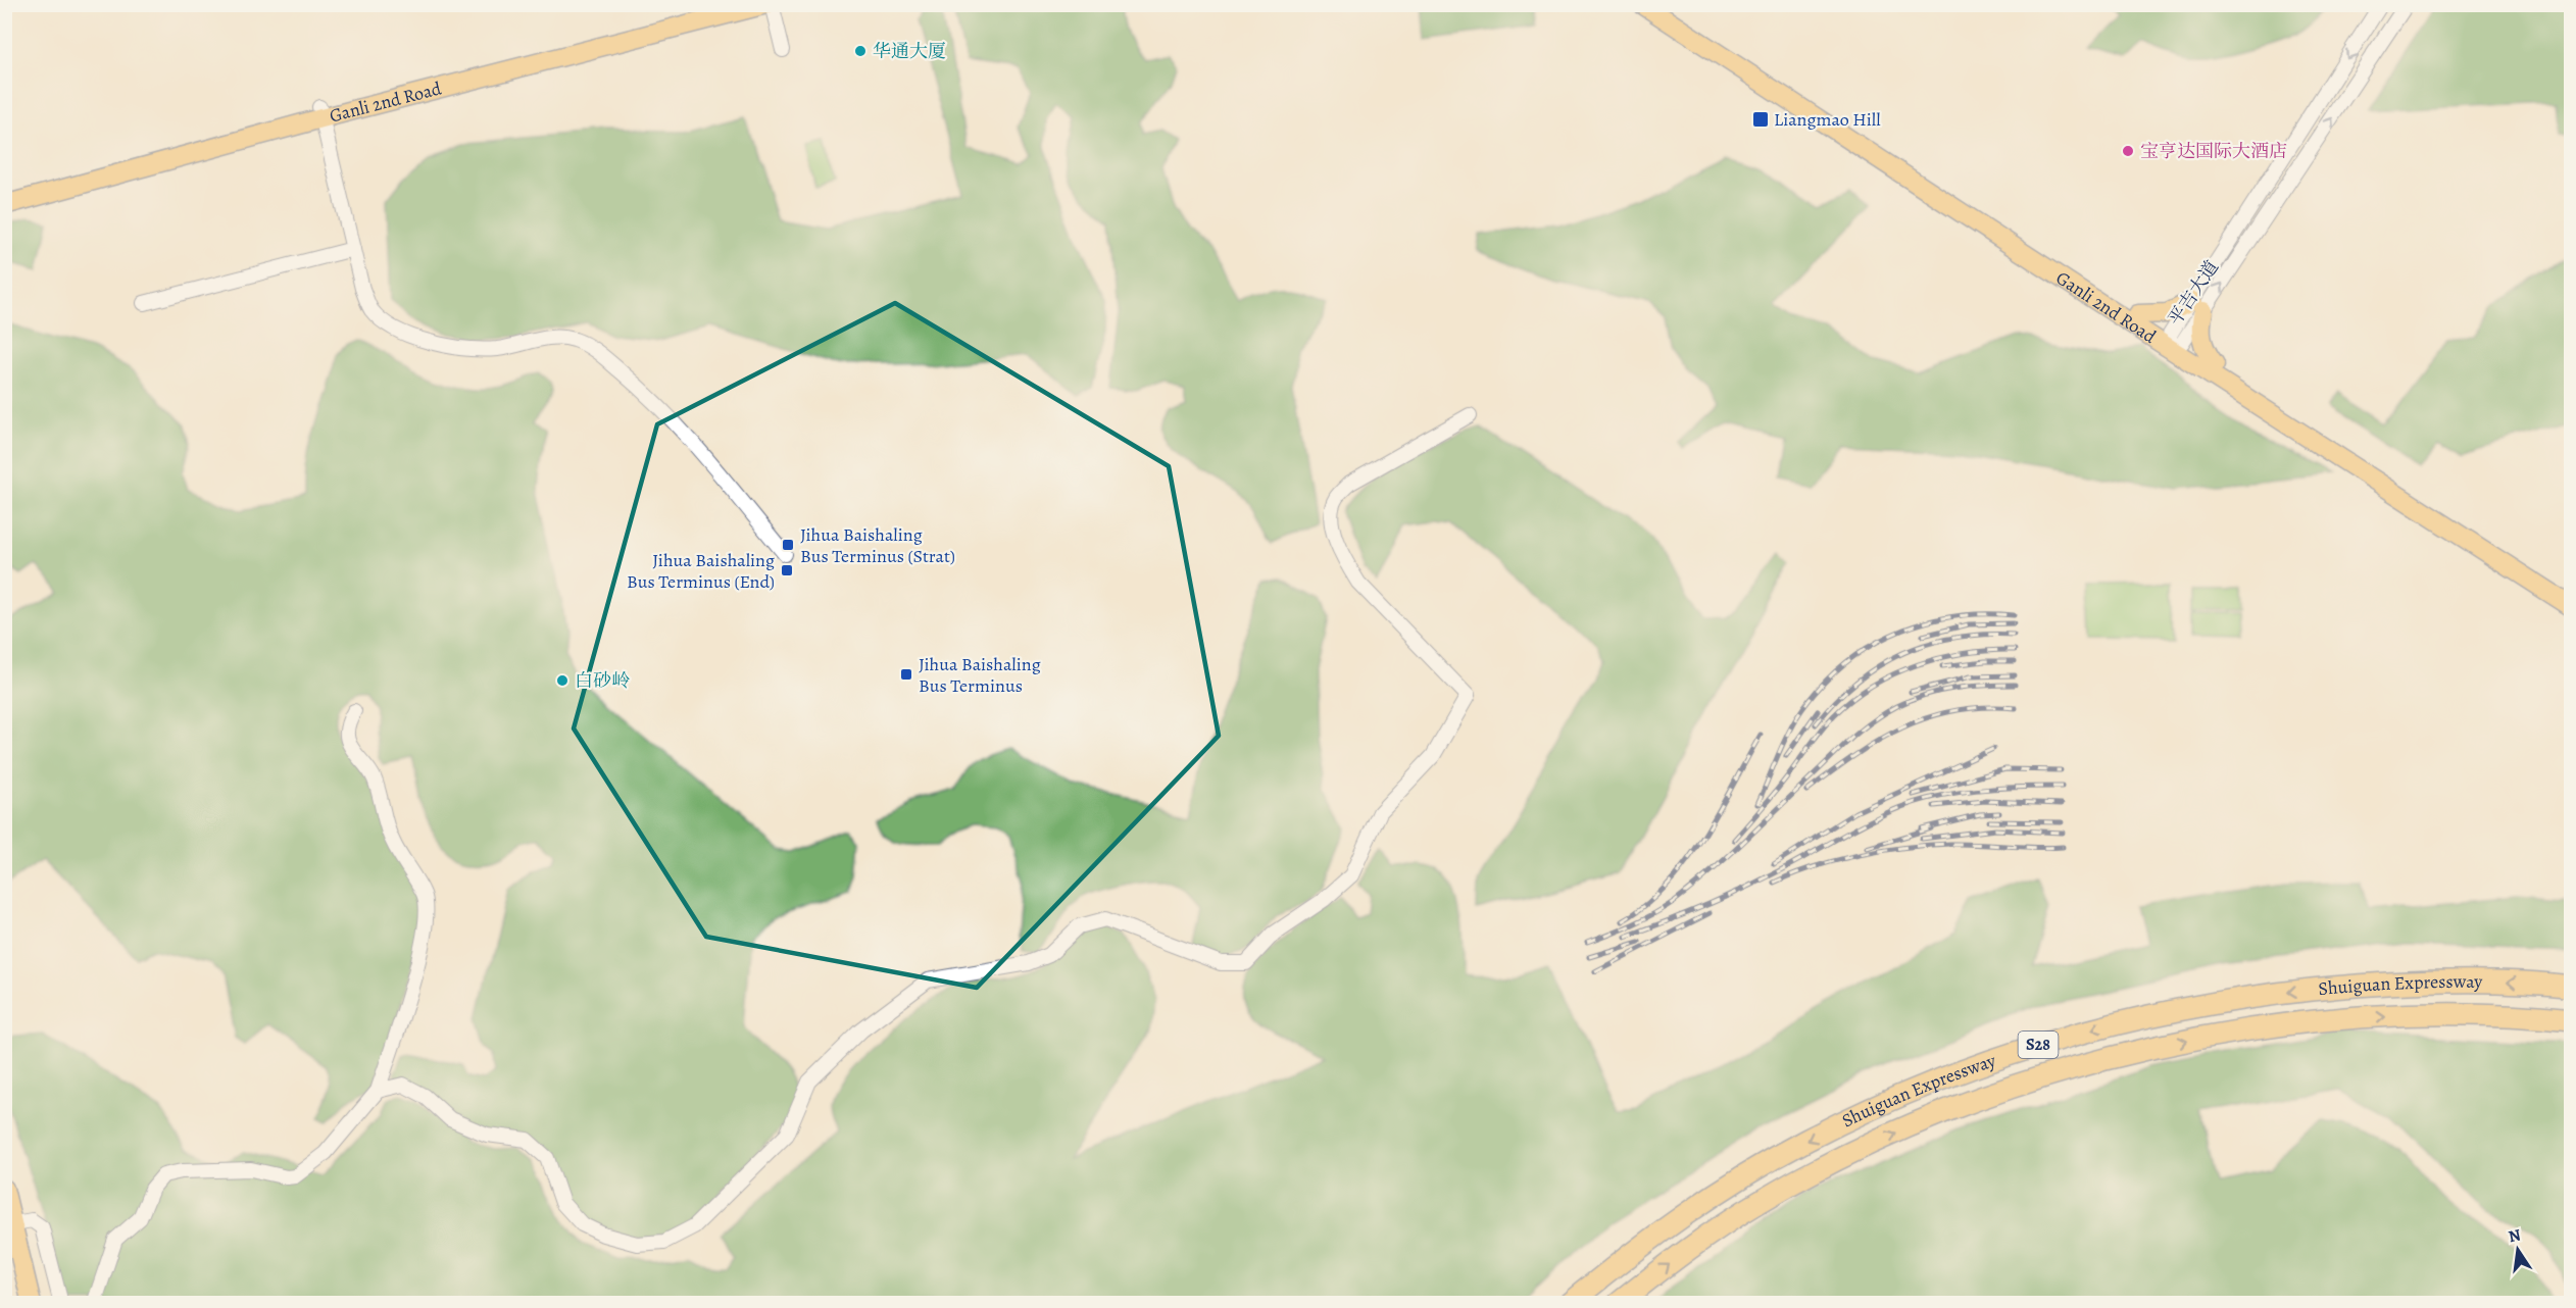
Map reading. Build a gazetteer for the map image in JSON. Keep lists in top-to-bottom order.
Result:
{
  "streets": {
    "highway": ["Shuiguan Expressway", "S28"],
    "main road": ["Ganli 2nd Road"],
    "street": ["平吉大道"]
  },
  "crossings": [
    ["Ganli 2nd Road", "平吉大道"]
  ],
  "places": {
    "other": ["华通大厦", "宝亨达国际大酒店", "白砂岭"],
    "transit": [
      "Liangmao Hill",
      "Jihua Baishaling Bus Terminus (Strat)",
      "Jihua Baishaling Bus Terminus (End)",
      "Jihua Baishaling Bus Terminus"
    ]
  },
  "north": "top"
}
